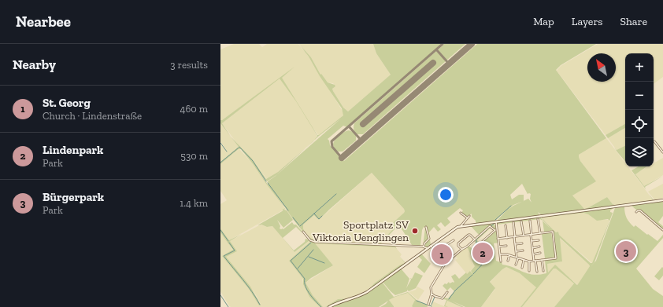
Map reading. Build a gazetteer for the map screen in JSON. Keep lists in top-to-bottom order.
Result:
{
  "places": ["Sportplatz SV Viktoria Uenglingen"],
  "north": "top left",
  "page": {
    "header": "Nearbee",
    "nav": ["Map", "Layers", "Share"],
    "heading": ["Nearby", "3 results"],
    "map_buttons": ["+", "−"],
    "list": [
      {
        "mark": "1",
        "name": "St. Georg",
        "note": "Church · Lindenstraße",
        "value": "460 m"
      },
      {
        "mark": "2",
        "name": "Lindenpark",
        "note": "Park",
        "value": "530 m"
      },
      {
        "mark": "3",
        "name": "Bürgerpark",
        "note": "Park",
        "value": "1.4 km"
      }
    ],
    "pins": ["3", "2", "1"]
  }
}
